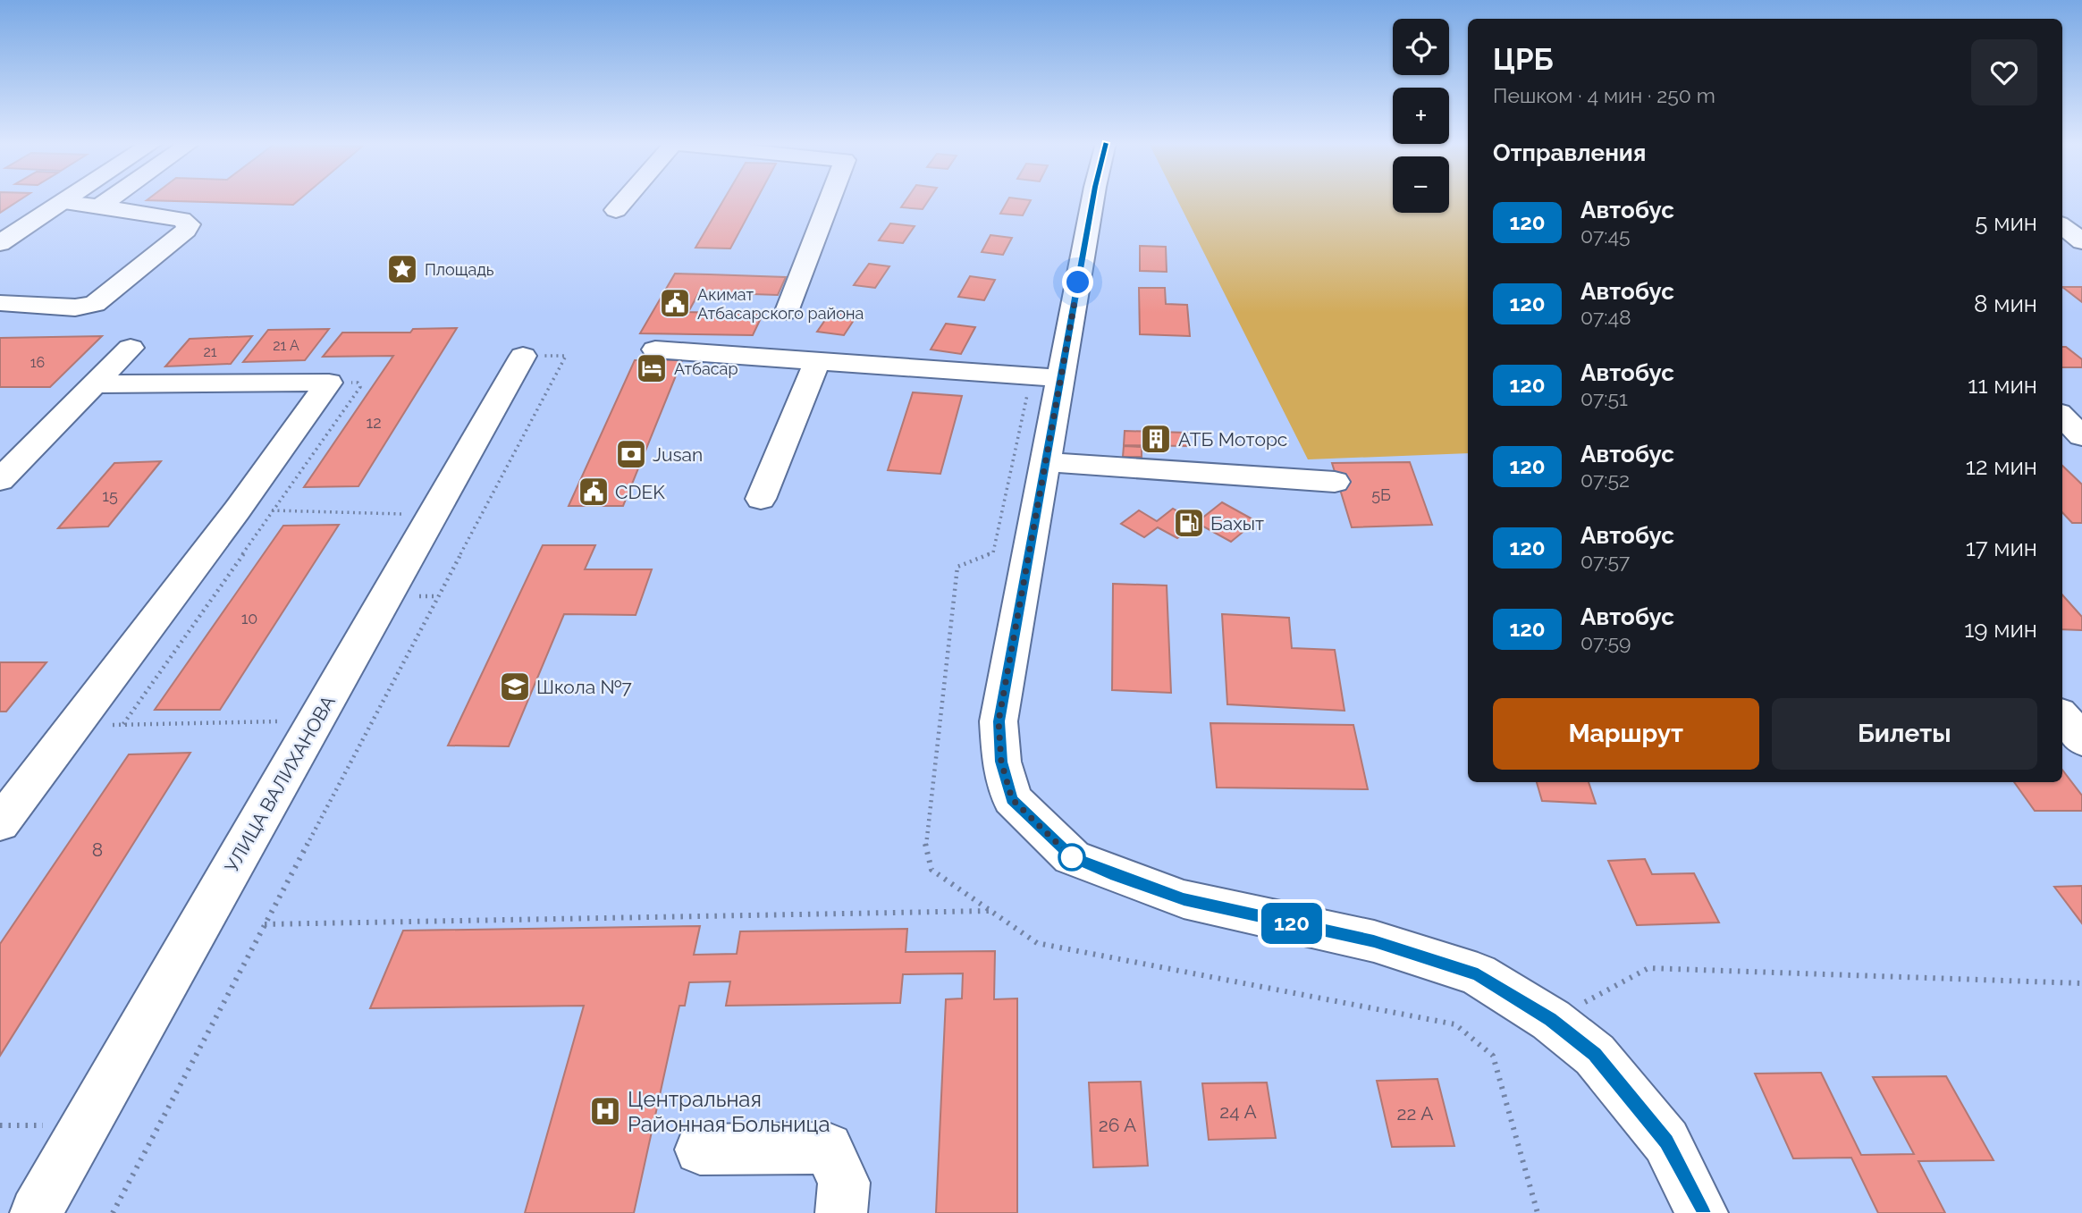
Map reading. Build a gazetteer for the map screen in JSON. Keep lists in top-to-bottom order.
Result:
{
  "streets": {
    "street": ["УЛИЦА ВАЛИХАНОВА"]
  },
  "places": {
    "place": ["Площадь"],
    "public building": ["Акимат Атбасарского района", "CDEK"],
    "hotel": ["Атбасар"],
    "building": ["АТБ Моторс"],
    "bank": ["Jusan"],
    "fuel station": ["Бахыт"],
    "school or university": ["Школа №7"],
    "hospital": ["Центральная Районная Больница"]
  },
  "lines": ["bus line 120"],
  "house_numbers": [
    "21 А",
    "21",
    "16",
    "12",
    "5Б",
    "15",
    "10",
    "8",
    "24 А",
    "22 А",
    "26 А"
  ],
  "page": {
    "on_map": "120",
    "map_buttons": ["+", "−"],
    "heading": [
      ["ЦРБ", "Пешком · 4 мин · 250 m"],
      "Отправления"
    ],
    "list": [
      {
        "mark": "120",
        "name": "Автобус",
        "note": "07:45",
        "value": "5 мин"
      },
      {
        "mark": "120",
        "name": "Автобус",
        "note": "07:48",
        "value": "8 мин"
      },
      {
        "mark": "120",
        "name": "Автобус",
        "note": "07:51",
        "value": "11 мин"
      },
      {
        "mark": "120",
        "name": "Автобус",
        "note": "07:52",
        "value": "12 мин"
      },
      {
        "mark": "120",
        "name": "Автобус",
        "note": "07:57",
        "value": "17 мин"
      },
      {
        "mark": "120",
        "name": "Автобус",
        "note": "07:59",
        "value": "19 мин"
      }
    ],
    "buttons": ["Маршрут", "Билеты"]
  }
}
